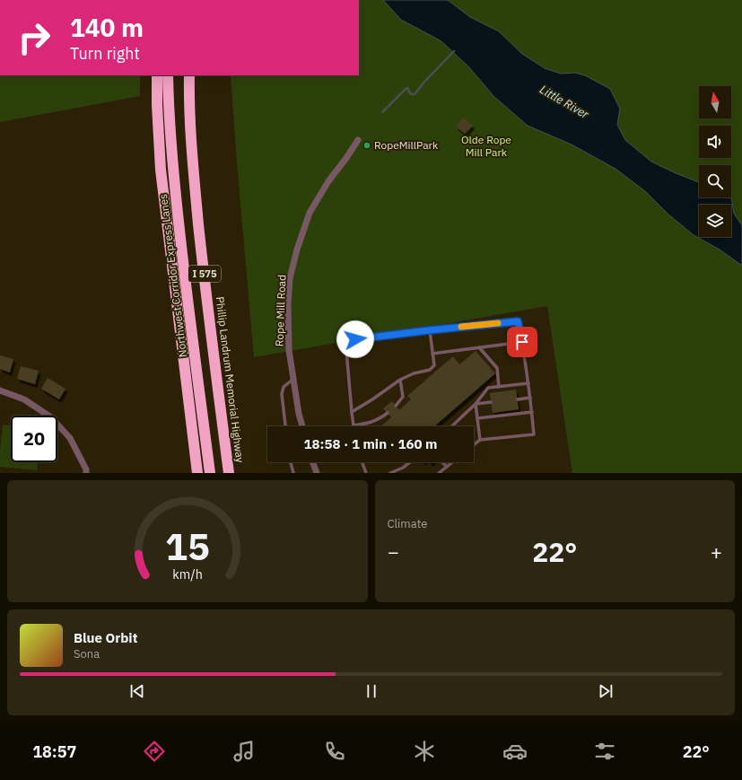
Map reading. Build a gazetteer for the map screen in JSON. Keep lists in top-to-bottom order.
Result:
{
  "streets": {
    "highway": ["I 575", "Northwest Corridor Express Lanes", "Phillip Landrum Memorial Highway"],
    "street": ["Rope Mill Road"]
  },
  "water": ["Little River"],
  "parks": ["Olde Rope Mill Park"],
  "places": ["RopeMillPark"],
  "north": "top",
  "page": {
    "turn": ["140 m", "Turn right"],
    "limit": "20",
    "trip": "18:58 · 1 min · 160 m",
    "tile": "Climate",
    "heat": ["−", "22°", "+"],
    "song": ["Blue Orbit", "Sona"],
    "tabs": ["18:57", "22°"],
    "gauge": ["15", "km/h"]
  }
}
